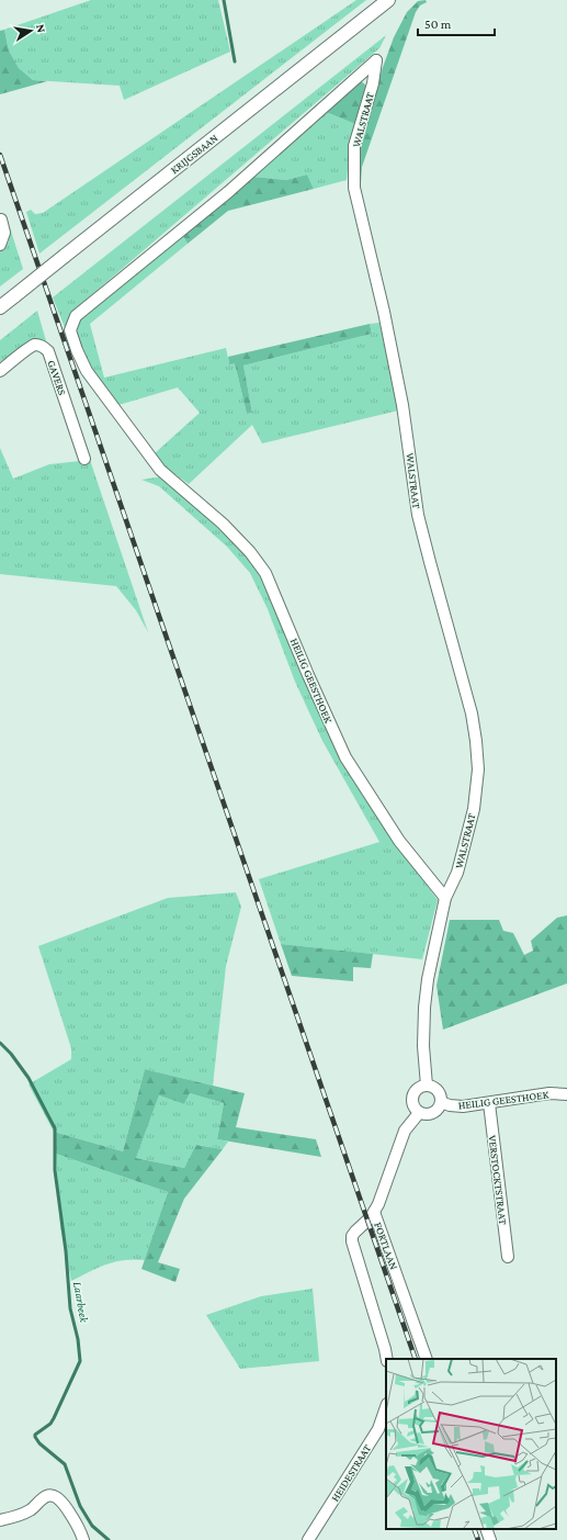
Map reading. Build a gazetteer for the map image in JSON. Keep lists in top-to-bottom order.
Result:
{
  "streets": {
    "main road": ["KRIJGSBAAN"],
    "street": [
      "WALSTRAAT",
      "GAVERS",
      "HEILIG GEESTHOEK",
      "VERSTOCKTSTRAAT",
      "FORTLAAN",
      "HEIDESTRAAT"
    ]
  },
  "crossings": [
    ["WALSTRAAT", "HEILIG GEESTHOEK"],
    ["HEILIG GEESTHOEK", "VERSTOCKTSTRAAT"],
    ["HEILIG GEESTHOEK", "FORTLAAN"]
  ],
  "water": ["Laarbeek"],
  "scale_bar": "50 m",
  "north": "right"
}
